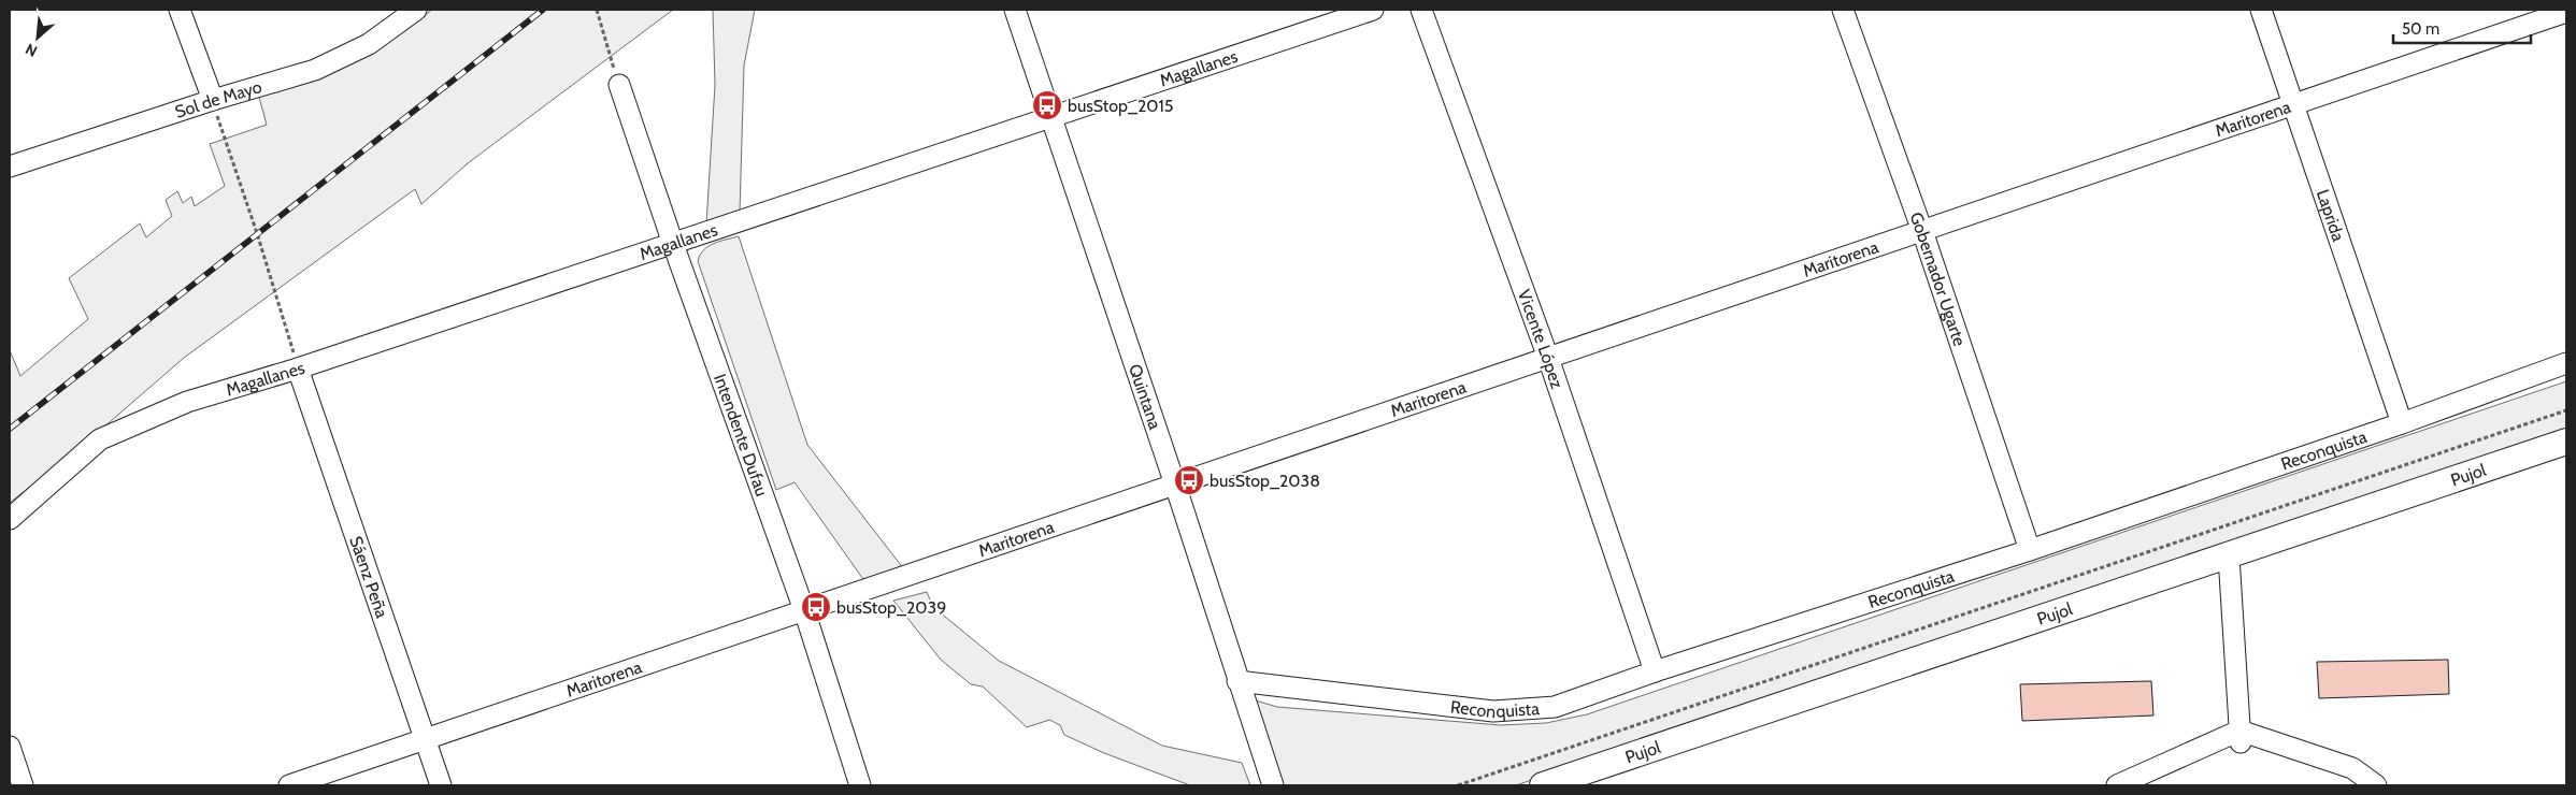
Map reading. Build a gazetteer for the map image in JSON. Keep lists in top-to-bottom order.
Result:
{
  "streets": {
    "main road": ["Pujol"],
    "street": [
      "Magallanes",
      "Sol de Mayo",
      "Maritorena",
      "Laprida",
      "Gobernador Ugarte",
      "Vicente López",
      "Quintana",
      "Intendente Dufau",
      "Reconquista",
      "Sáenz Peña"
    ]
  },
  "crossings": [
    ["Magallanes", "Quintana"],
    ["Magallanes", "Intendente Dufau"],
    ["Magallanes", "Sáenz Peña"],
    ["Maritorena", "Laprida"],
    ["Maritorena", "Gobernador Ugarte"],
    ["Maritorena", "Vicente López"],
    ["Maritorena", "Quintana"],
    ["Maritorena", "Intendente Dufau"],
    ["Maritorena", "Sáenz Peña"],
    ["Laprida", "Reconquista"],
    ["Gobernador Ugarte", "Reconquista"],
    ["Vicente López", "Reconquista"],
    ["Quintana", "Reconquista"]
  ],
  "places": {
    "bus stop": ["busStop_2015", "busStop_2038", "busStop_2039"]
  },
  "scale_bar": "50 m",
  "north": "bottom left"
}
